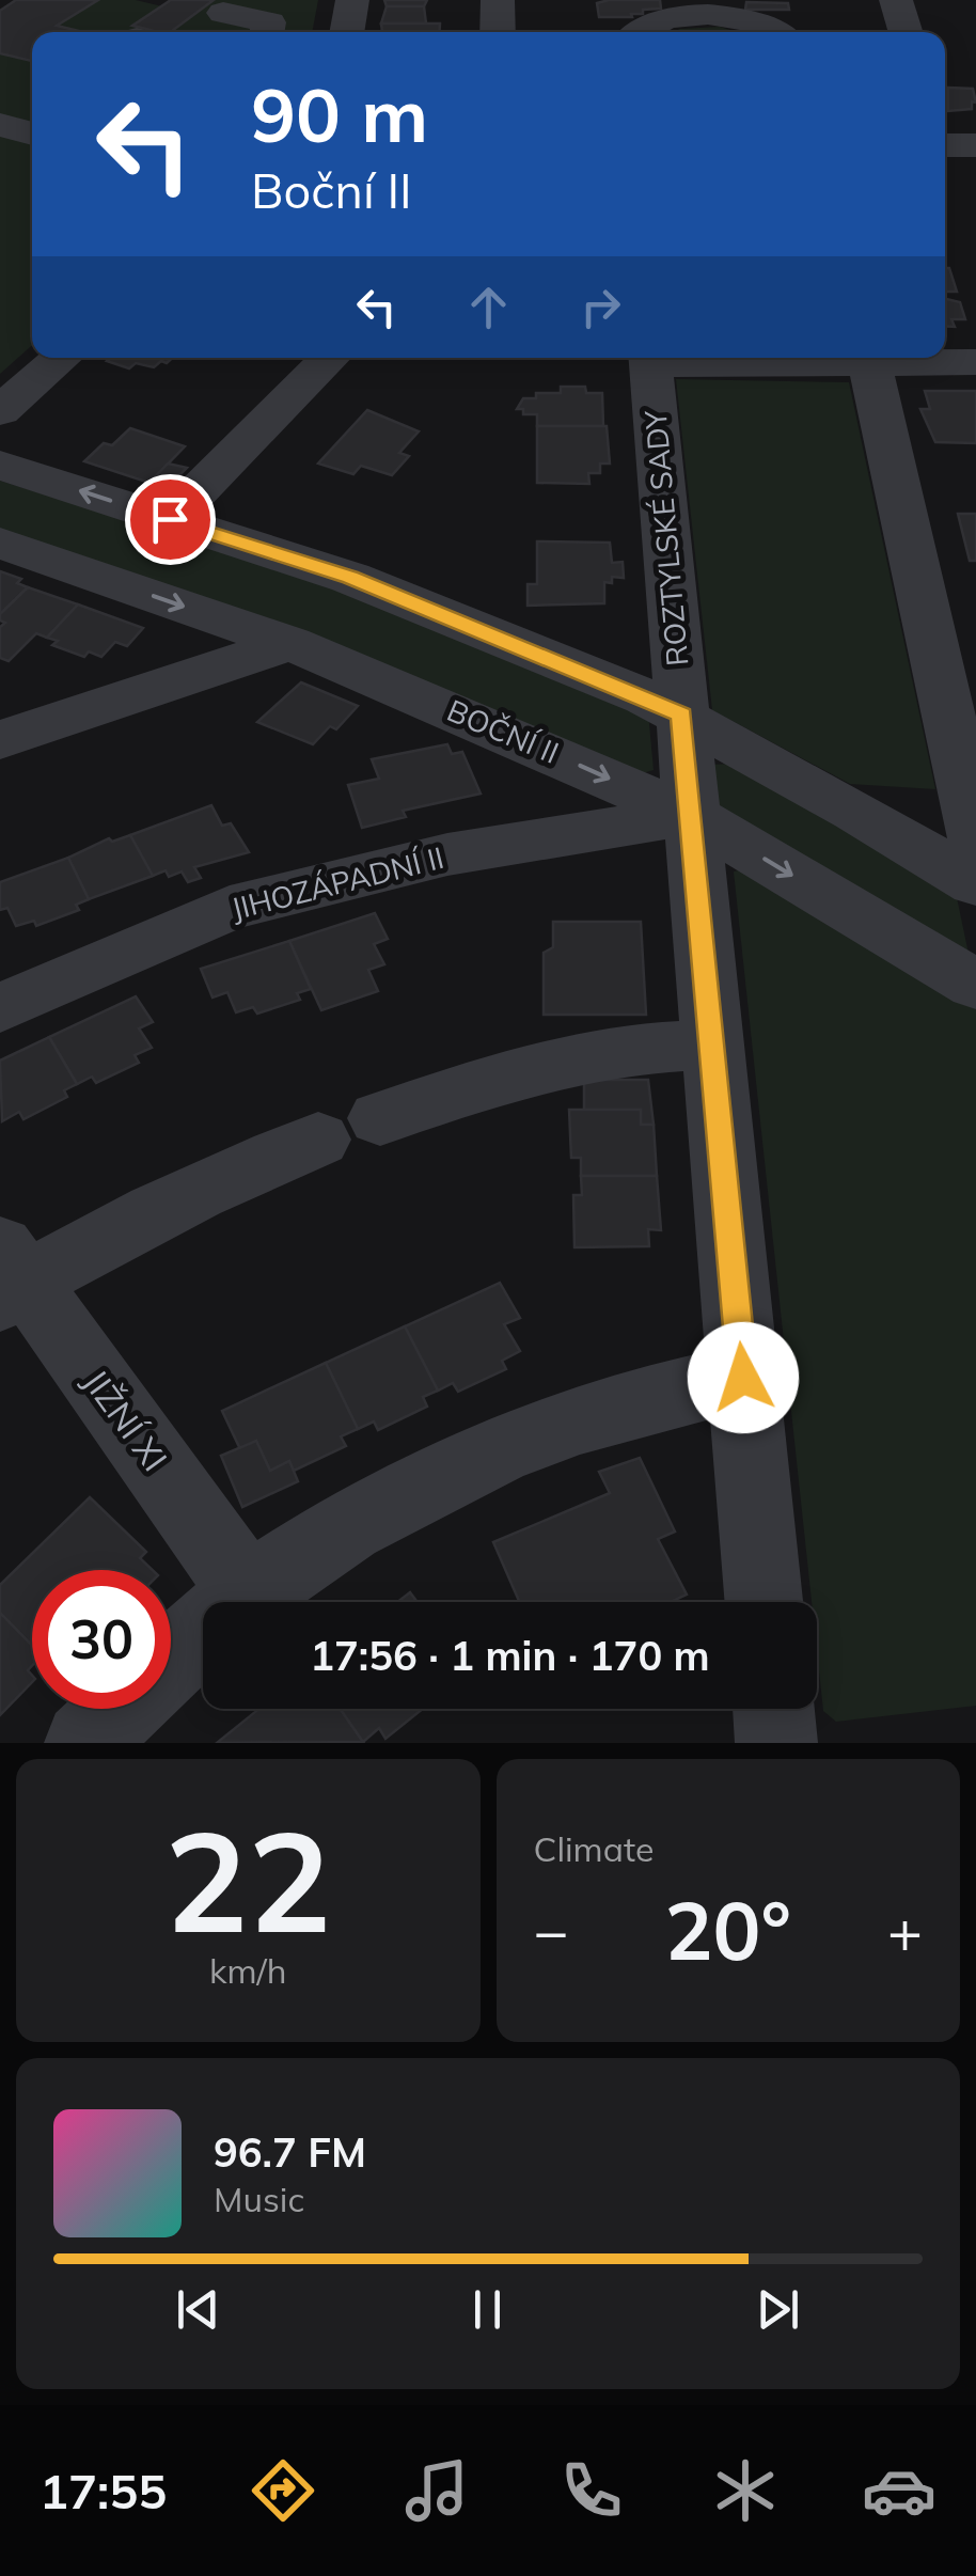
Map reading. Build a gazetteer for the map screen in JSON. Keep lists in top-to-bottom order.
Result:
{
  "streets": {
    "street": [
      "ROZTYLSKÉ SADY",
      "BOČNÍ II",
      "JIHOZÁPADNÍ II",
      "JIŽNÍ XI"
    ]
  },
  "crossings": [
    ["ROZTYLSKÉ SADY", "BOČNÍ II"],
    ["ROZTYLSKÉ SADY", "JIHOZÁPADNÍ II"],
    ["BOČNÍ II", "JIHOZÁPADNÍ II"]
  ],
  "page": {
    "turn": ["90 m", "Boční II"],
    "limit": "30",
    "trip": "17:56 · 1 min · 170 m",
    "tile": [
      ["22", "km/h"],
      "Climate"
    ],
    "heat": ["−", "20°", "+"],
    "song": ["96.7 FM", "Music"],
    "tabs": "17:55"
  }
}
